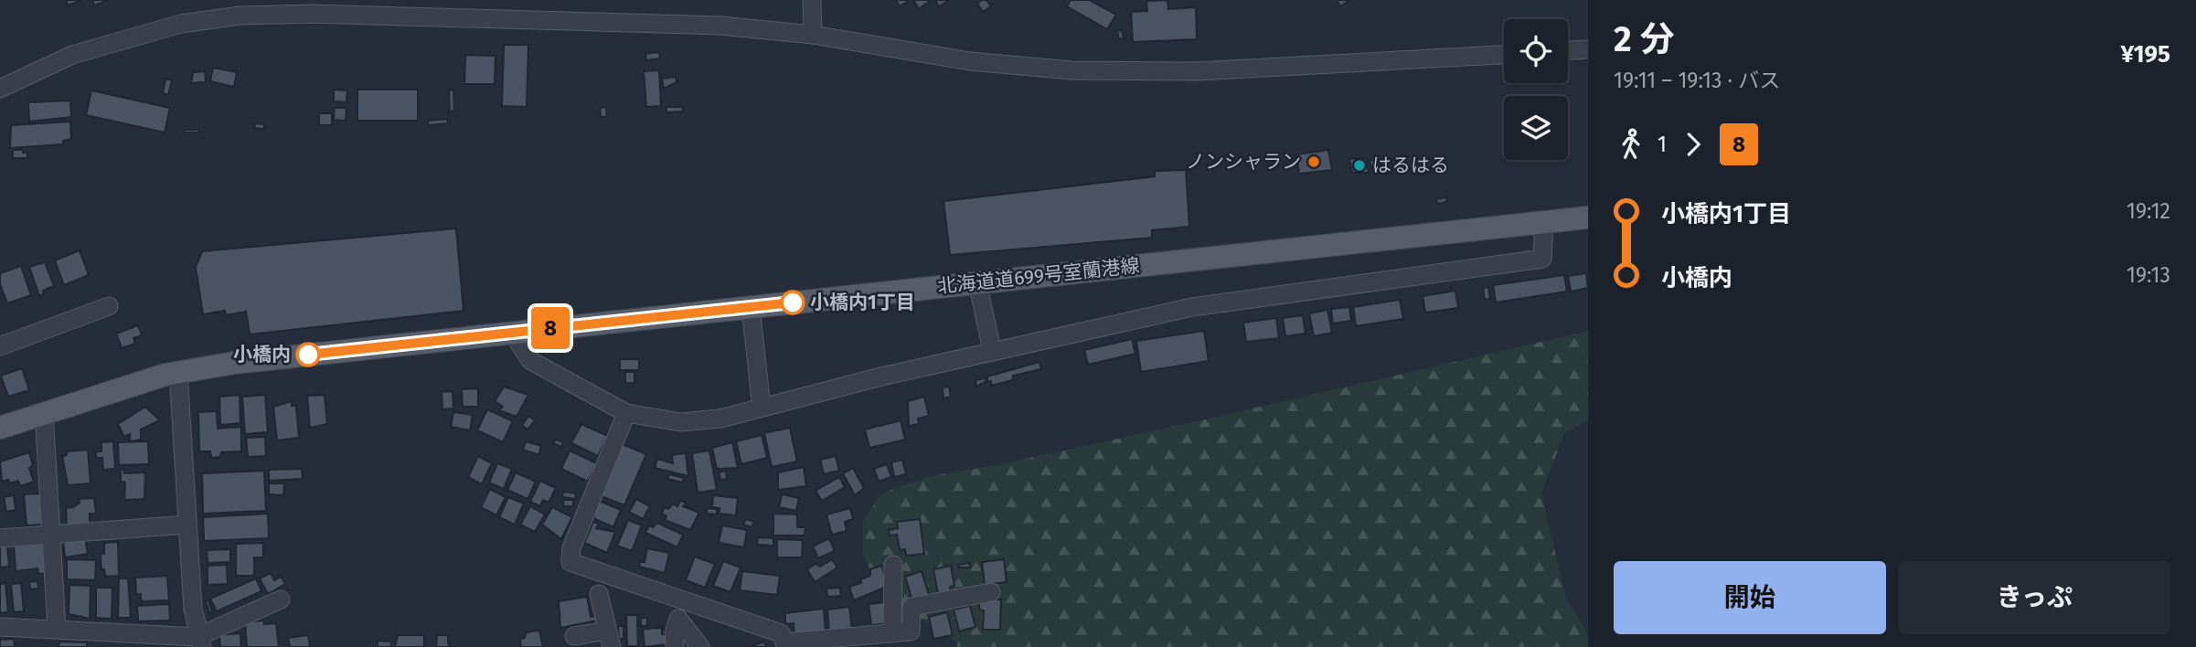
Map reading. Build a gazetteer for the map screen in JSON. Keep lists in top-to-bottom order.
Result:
{
  "streets": {
    "main road": ["北海道道699号室蘭港線"]
  },
  "places": [
    "ノンシャラン",
    "はるはる",
    "小橋内1丁目",
    "小橋内"
  ],
  "lines": ["bus line 8"],
  "page": {
    "on_map": "8",
    "heading": ["2 分", "19:11 – 19:13 · バス", "¥195"],
    "legs": ["1", "8"],
    "list": [
      {
        "name": "小橋内1丁目",
        "value": "19:12"
      },
      {
        "name": "小橋内",
        "value": "19:13"
      }
    ],
    "buttons": ["開始", "きっぷ"]
  }
}
